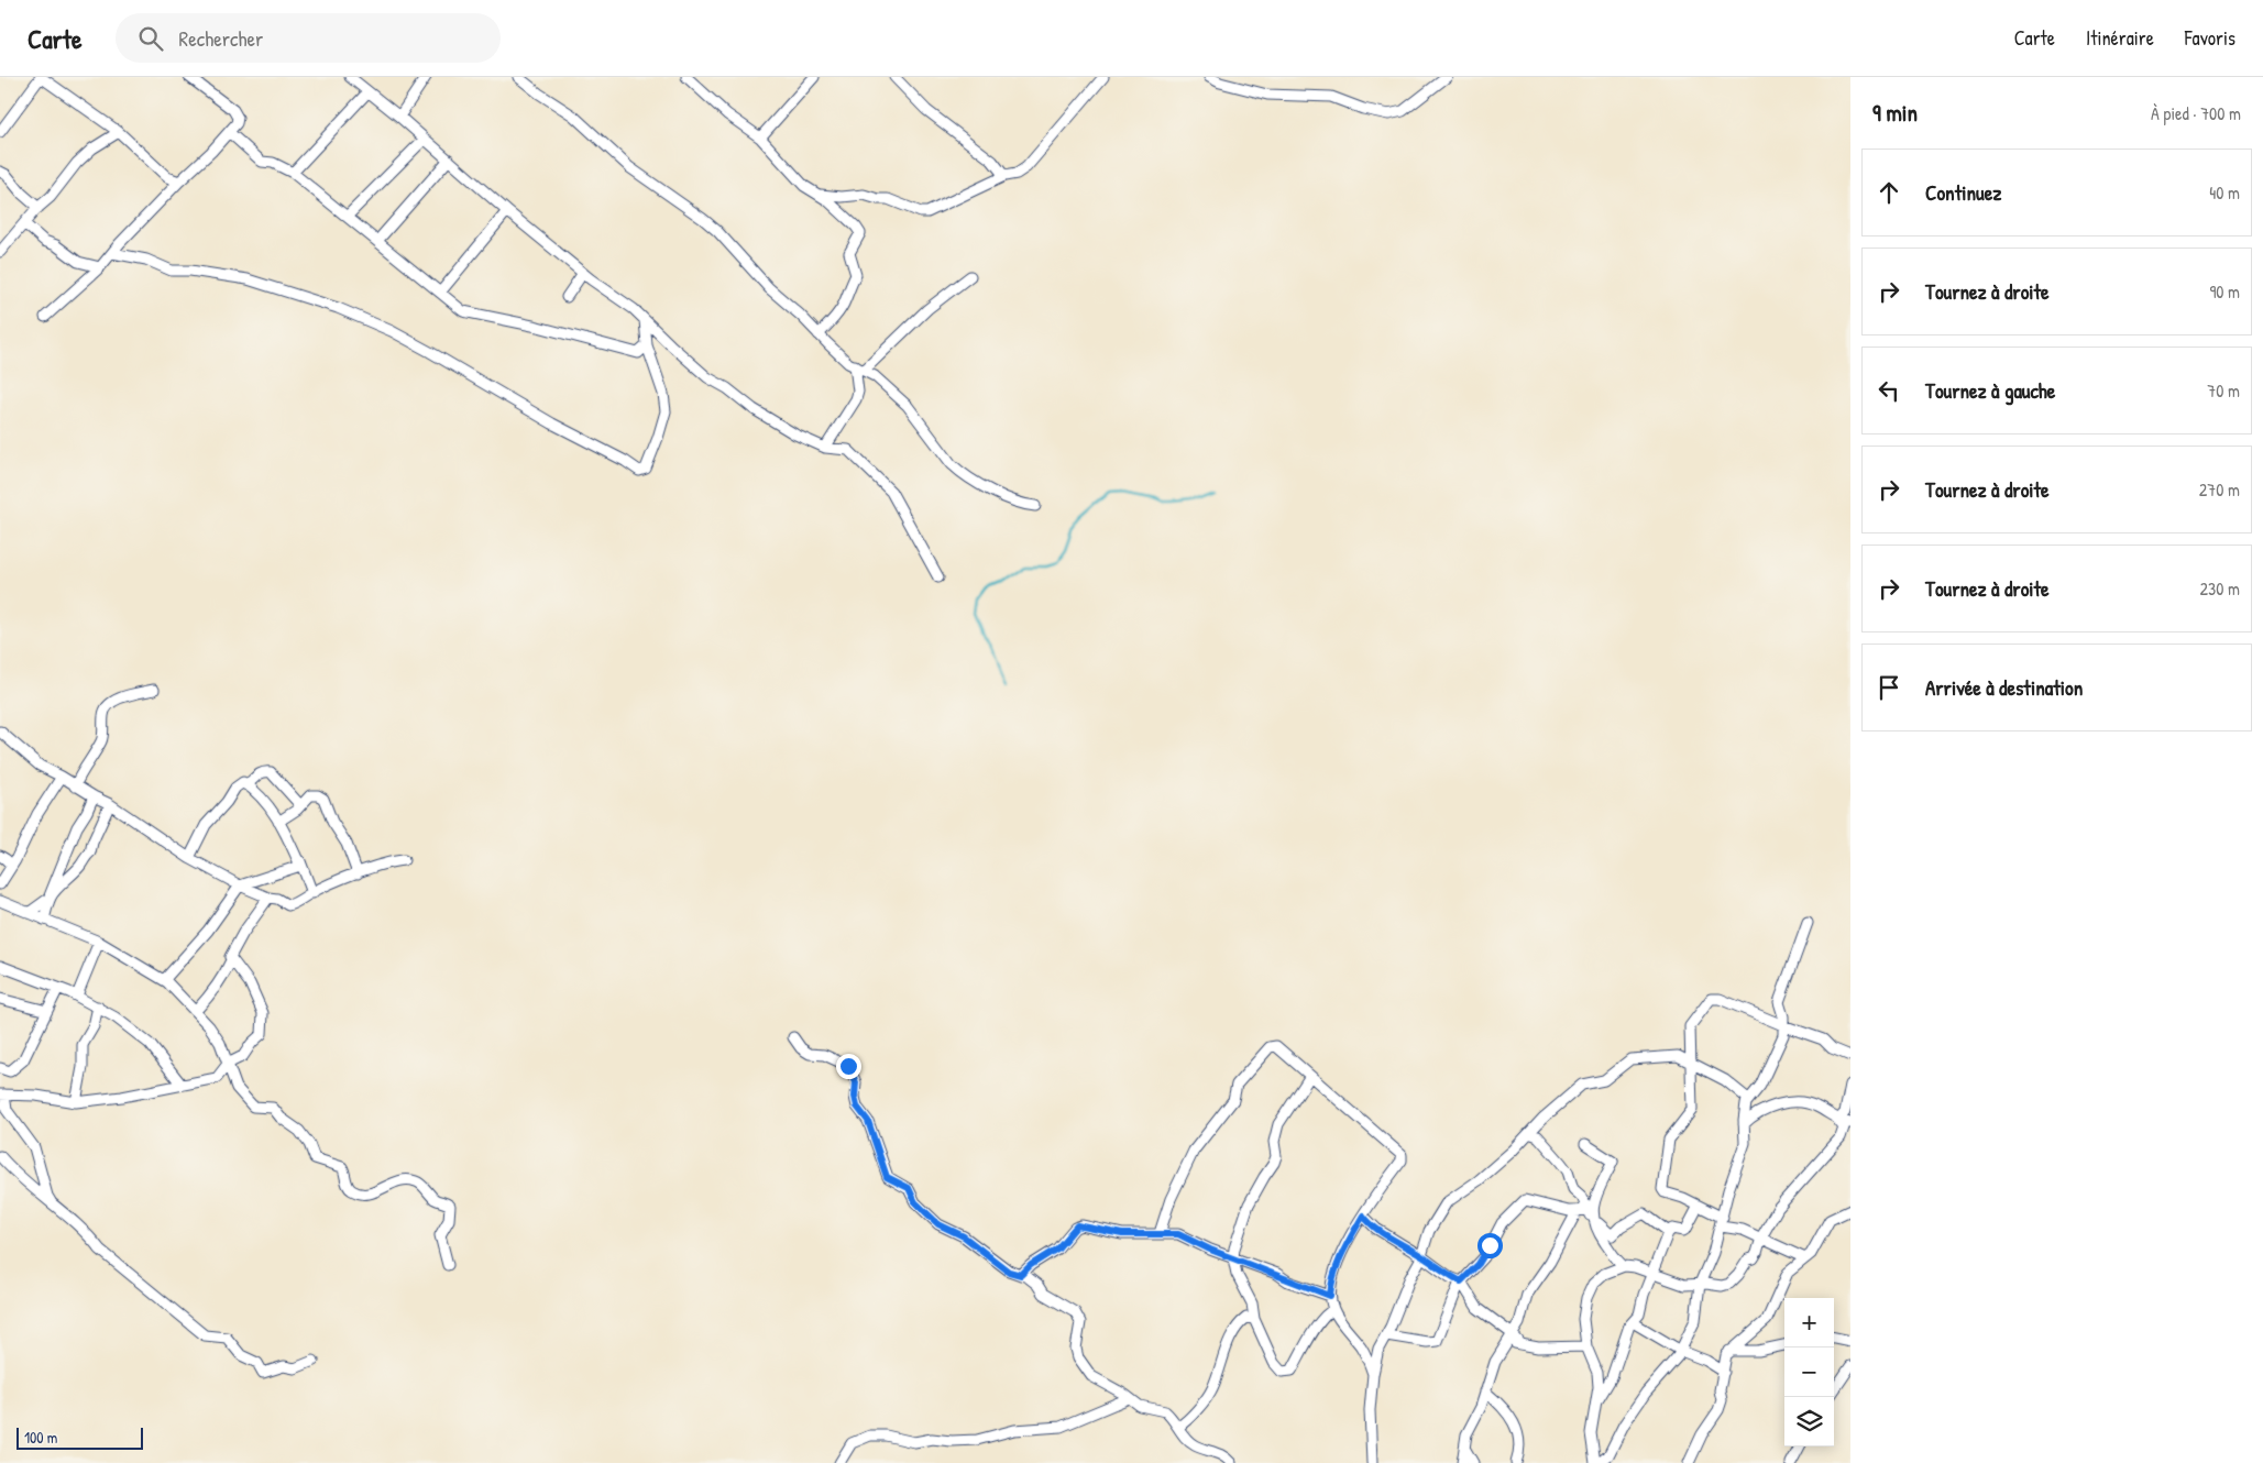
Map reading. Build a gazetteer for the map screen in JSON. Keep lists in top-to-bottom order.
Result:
{
  "scale_bar": "100 m",
  "page": {
    "header": "Carte",
    "search": "Rechercher",
    "nav": ["Carte", "Itinéraire", "Favoris"],
    "heading": ["9 min", "À pied · 700 m"],
    "list": [
      ["Continuez", "40 m"],
      ["Tournez à droite", "90 m"],
      ["Tournez à gauche", "70 m"],
      ["Tournez à droite", "270 m"],
      ["Tournez à droite", "230 m"],
      "Arrivée à destination"
    ],
    "map_buttons": ["+", "−"],
    "scale": "100 m"
  }
}
